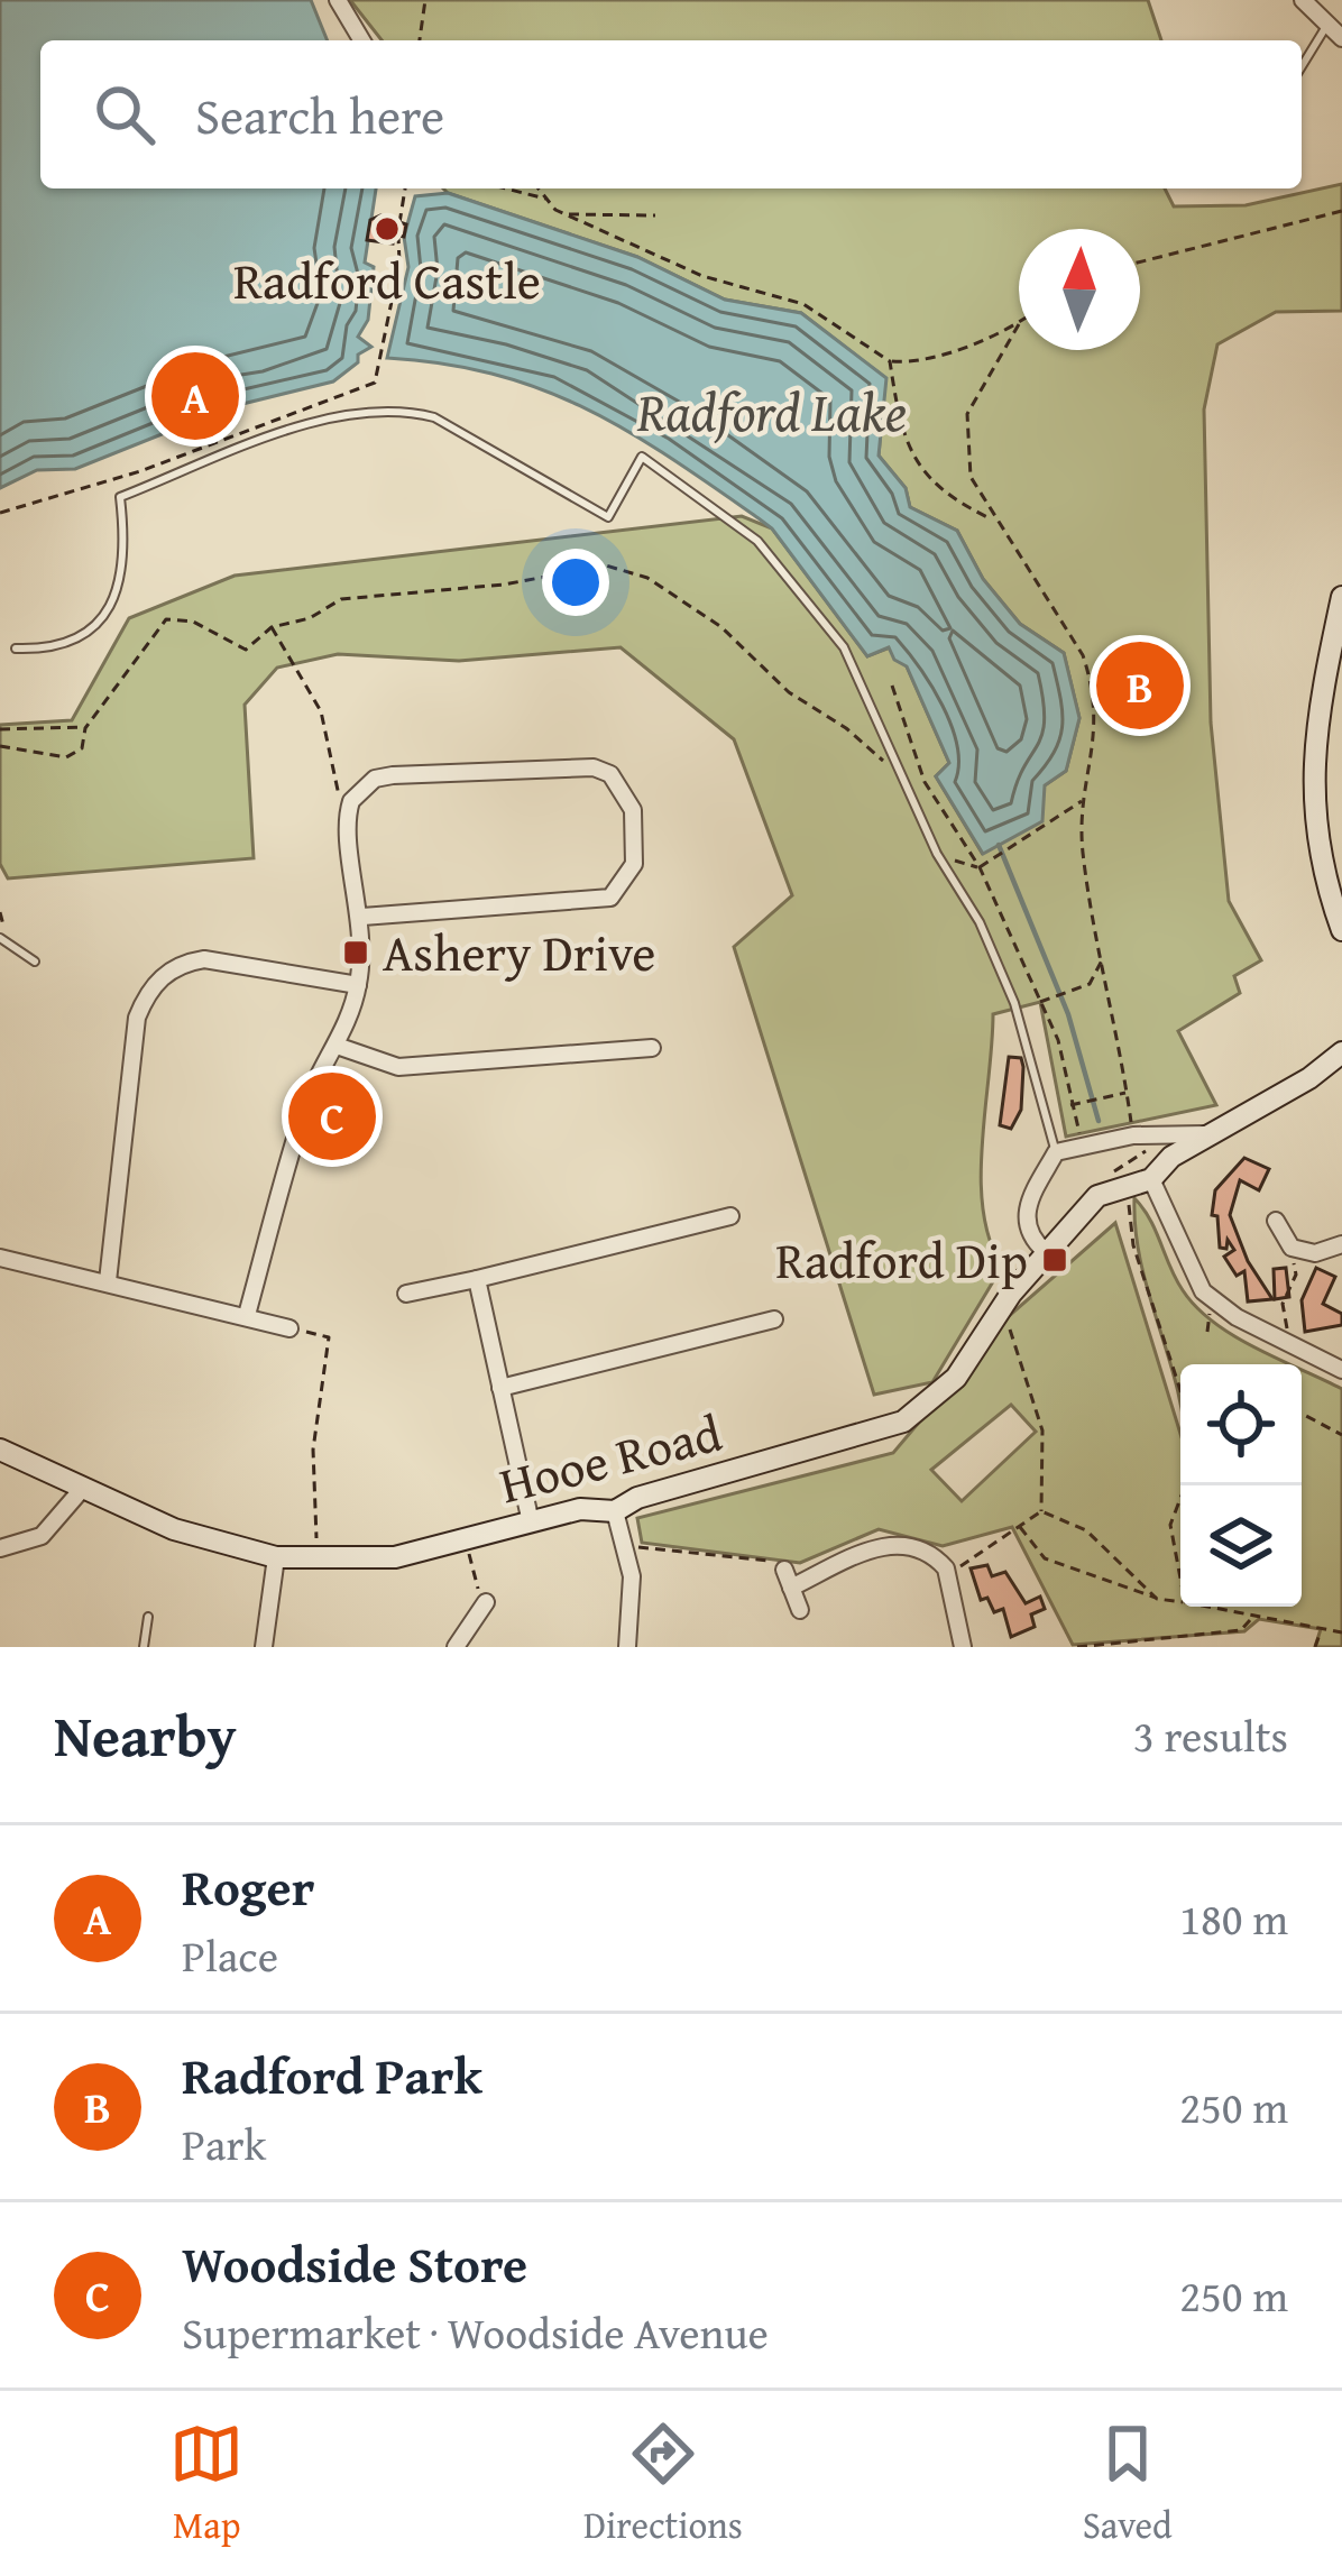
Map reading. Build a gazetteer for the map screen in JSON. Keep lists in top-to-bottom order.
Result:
{
  "streets": {
    "street": ["Hooe Road"]
  },
  "water": ["Radford Lake"],
  "places": {
    "other": ["Radford Castle"],
    "transit": ["Ashery Drive", "Radford Dip"]
  },
  "north": "top",
  "page": {
    "search": "Search here",
    "pins": ["A", "B", "C"],
    "heading": ["Nearby", "3 results"],
    "list": [
      {
        "mark": "A",
        "name": "Roger",
        "note": "Place",
        "value": "180 m"
      },
      {
        "mark": "B",
        "name": "Radford Park",
        "note": "Park",
        "value": "250 m"
      },
      {
        "mark": "C",
        "name": "Woodside Store",
        "note": "Supermarket · Woodside Avenue",
        "value": "250 m"
      }
    ],
    "nav": ["Map", "Directions", "Saved"]
  }
}
